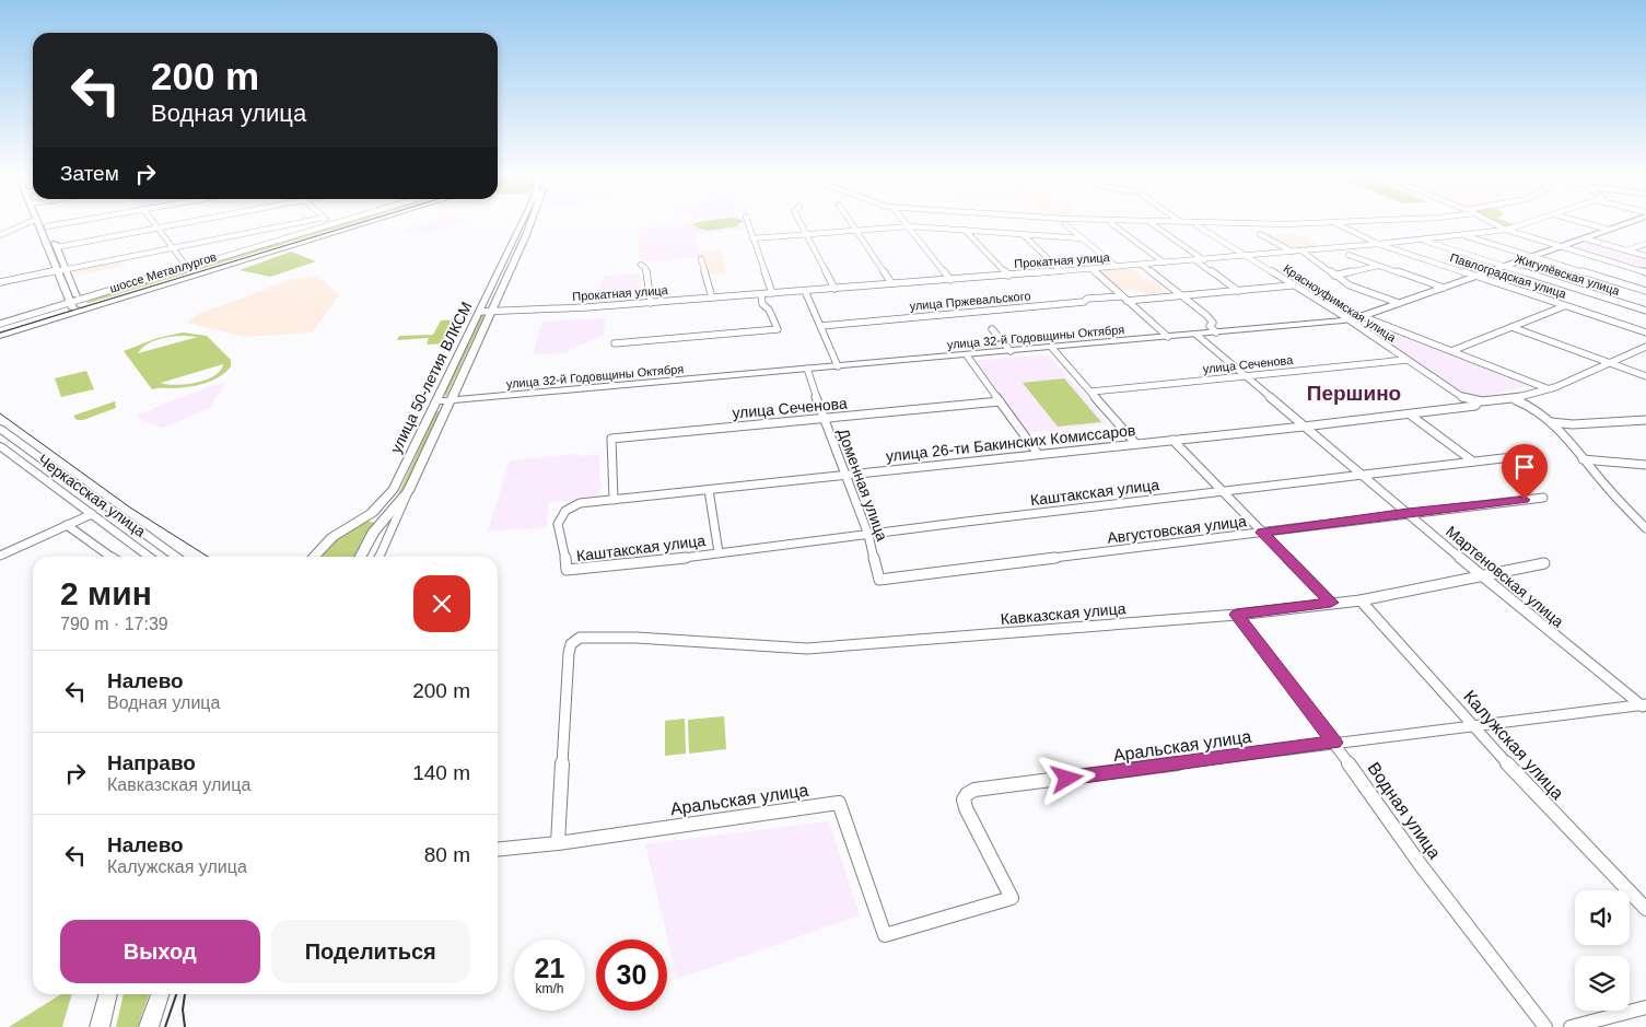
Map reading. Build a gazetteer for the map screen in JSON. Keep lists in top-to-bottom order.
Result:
{
  "streets": {
    "main road": [
      "шоссе Металлургов",
      "улица 32-й Годовщины Октября",
      "улица 50-летия ВЛКСМ",
      "Черкасская улица"
    ],
    "street": [
      "Прокатная улица",
      "Жигулёвская улица",
      "Павлоградская улица",
      "улица Пржевальского",
      "Красноуфимская улица",
      "улица Сеченова",
      "улица 26-ти Бакинских Комиссаров",
      "Доменная улица",
      "Каштакская улица",
      "Августовская улица",
      "Мартеновская улица",
      "Кавказская улица",
      "Калужская улица",
      "Аральская улица",
      "Водная улица"
    ]
  },
  "crossings": [
    ["Прокатная улица", "Жигулёвская улица"],
    ["Прокатная улица", "Павлоградская улица"],
    ["Прокатная улица", "Красноуфимская улица"],
    ["Прокатная улица", "улица 50-летия ВЛКСМ"],
    ["Жигулёвская улица", "улица 32-й Годовщины Октября"],
    ["Павлоградская улица", "улица 32-й Годовщины Октября"],
    ["улица Пржевальского", "Красноуфимская улица"],
    ["Красноуфимская улица", "улица 32-й Годовщины Октября"],
    ["Красноуфимская улица", "улица Сеченова"],
    ["Красноуфимская улица", "улица 26-ти Бакинских Комиссаров"],
    ["улица 32-й Годовщины Октября", "улица 50-летия ВЛКСМ"],
    ["улица 32-й Годовщины Октября", "Доменная улица"],
    ["улица 32-й Годовщины Октября", "Мартеновская улица"],
    ["улица Сеченова", "улица 26-ти Бакинских Комиссаров"],
    ["улица Сеченова", "Доменная улица"],
    ["улица Сеченова", "Мартеновская улица"],
    ["улица 26-ти Бакинских Комиссаров", "Доменная улица"],
    ["улица 26-ти Бакинских Комиссаров", "Каштакская улица"],
    ["улица 26-ти Бакинских Комиссаров", "Мартеновская улица"],
    ["Доменная улица", "Каштакская улица"],
    ["Доменная улица", "Августовская улица"],
    ["Каштакская улица", "Мартеновская улица"],
    ["Августовская улица", "Мартеновская улица"],
    ["Мартеновская улица", "Кавказская улица"],
    ["Мартеновская улица", "Аральская улица"],
    ["Кавказская улица", "Калужская улица"],
    ["Кавказская улица", "Аральская улица"],
    ["Кавказская улица", "Водная улица"],
    ["Калужская улица", "Аральская улица"],
    ["Аральская улица", "Водная улица"]
  ],
  "districts": ["Першино"],
  "page": {
    "turn": ["200 m", "Водная улица"],
    "then": "Затем",
    "heading": ["2 мин", "790 m · 17:39"],
    "list": [
      {
        "name": "Налево",
        "note": "Водная улица",
        "value": "200 m"
      },
      {
        "name": "Направо",
        "note": "Кавказская улица",
        "value": "140 m"
      },
      {
        "name": "Налево",
        "note": "Калужская улица",
        "value": "80 m"
      }
    ],
    "buttons": ["Выход", "Поделиться"],
    "speed": "21 km/h",
    "limit": "30"
  }
}
